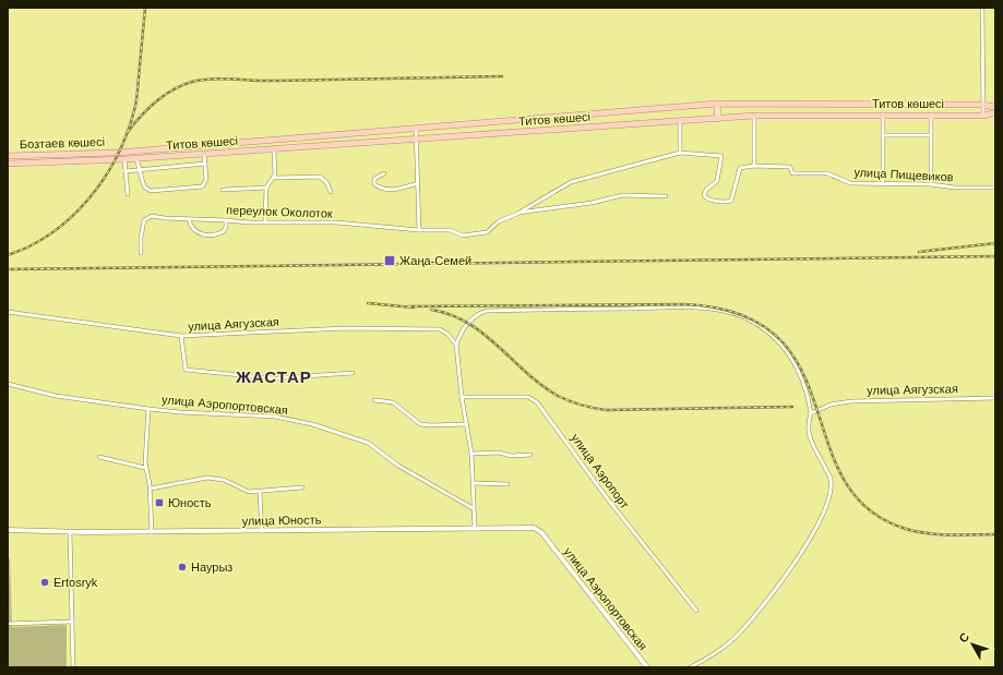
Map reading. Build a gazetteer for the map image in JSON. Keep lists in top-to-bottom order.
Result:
{
  "streets": {
    "highway": ["Титов көшесі", "Бозтаев көшесі"],
    "street": [
      "улица Пищевиков",
      "переулок Околоток",
      "улица Аягузская",
      "улица Аэропортовская",
      "улица Аэропорт",
      "улица Юность"
    ]
  },
  "crossings": [
    ["Титов көшесі", "Бозтаев көшесі"],
    ["улица Аэропортовская", "улица Юность"]
  ],
  "districts": ["ЖАСТАР"],
  "places": {
    "transit": ["Жаңа-Семей", "Юность"],
    "other": ["Наурыз", "Ertosryk"]
  },
  "north": "top left"
}
